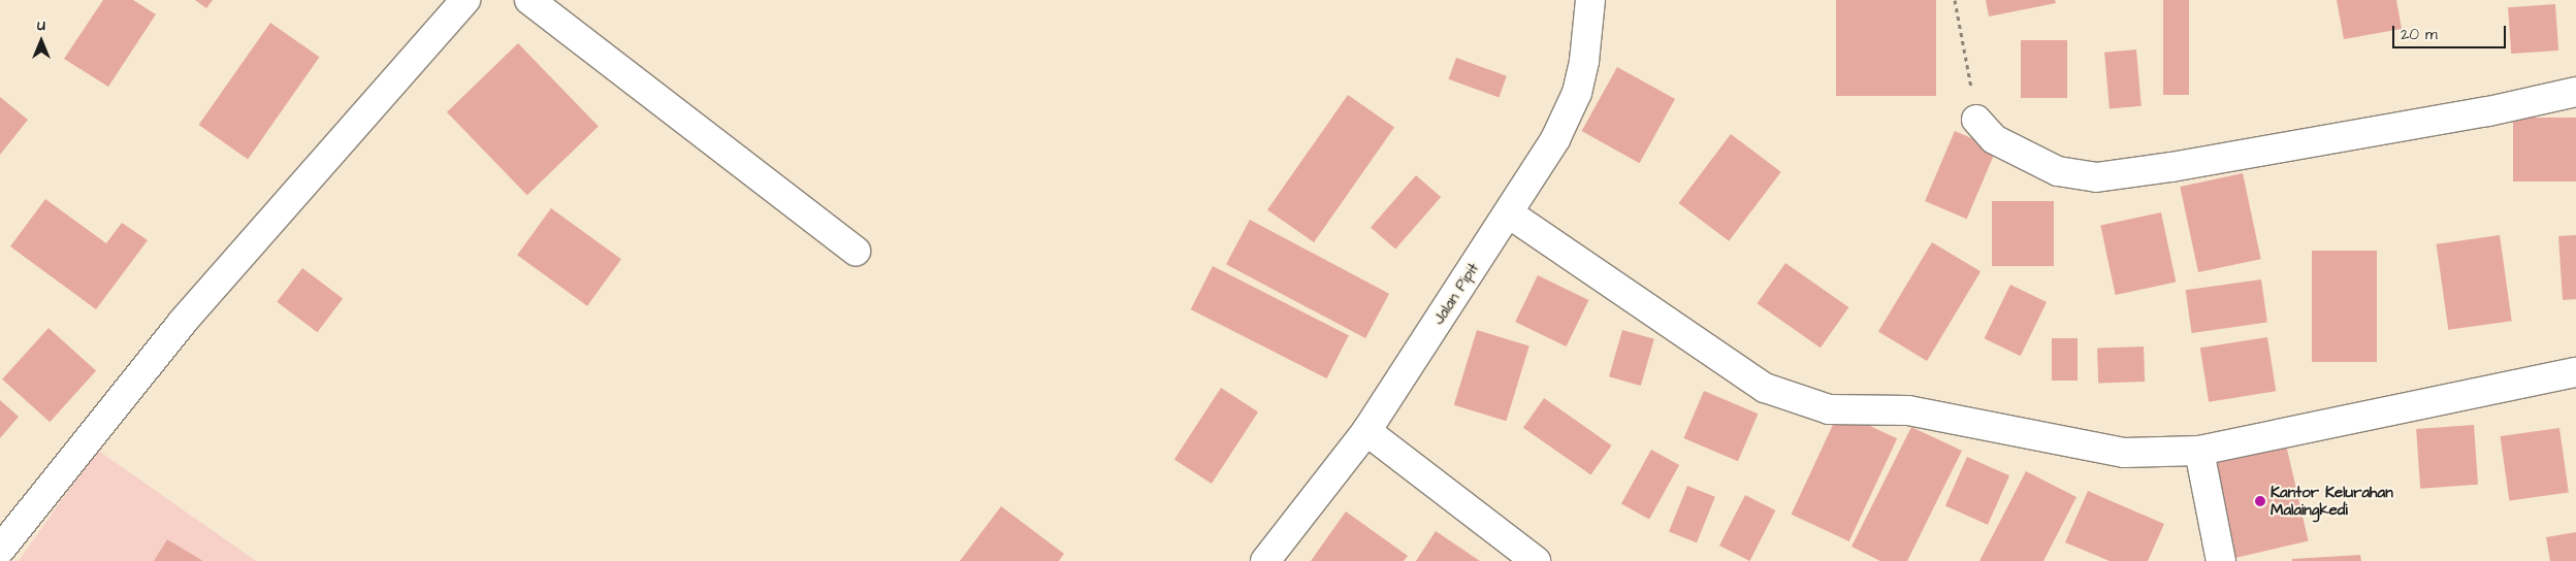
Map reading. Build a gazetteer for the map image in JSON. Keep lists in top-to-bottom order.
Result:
{
  "streets": {
    "street": ["Jalan Pipit"]
  },
  "places": ["Kantor Kelurahan Malaingkedi"],
  "scale_bar": "20 m",
  "north": "top"
}
